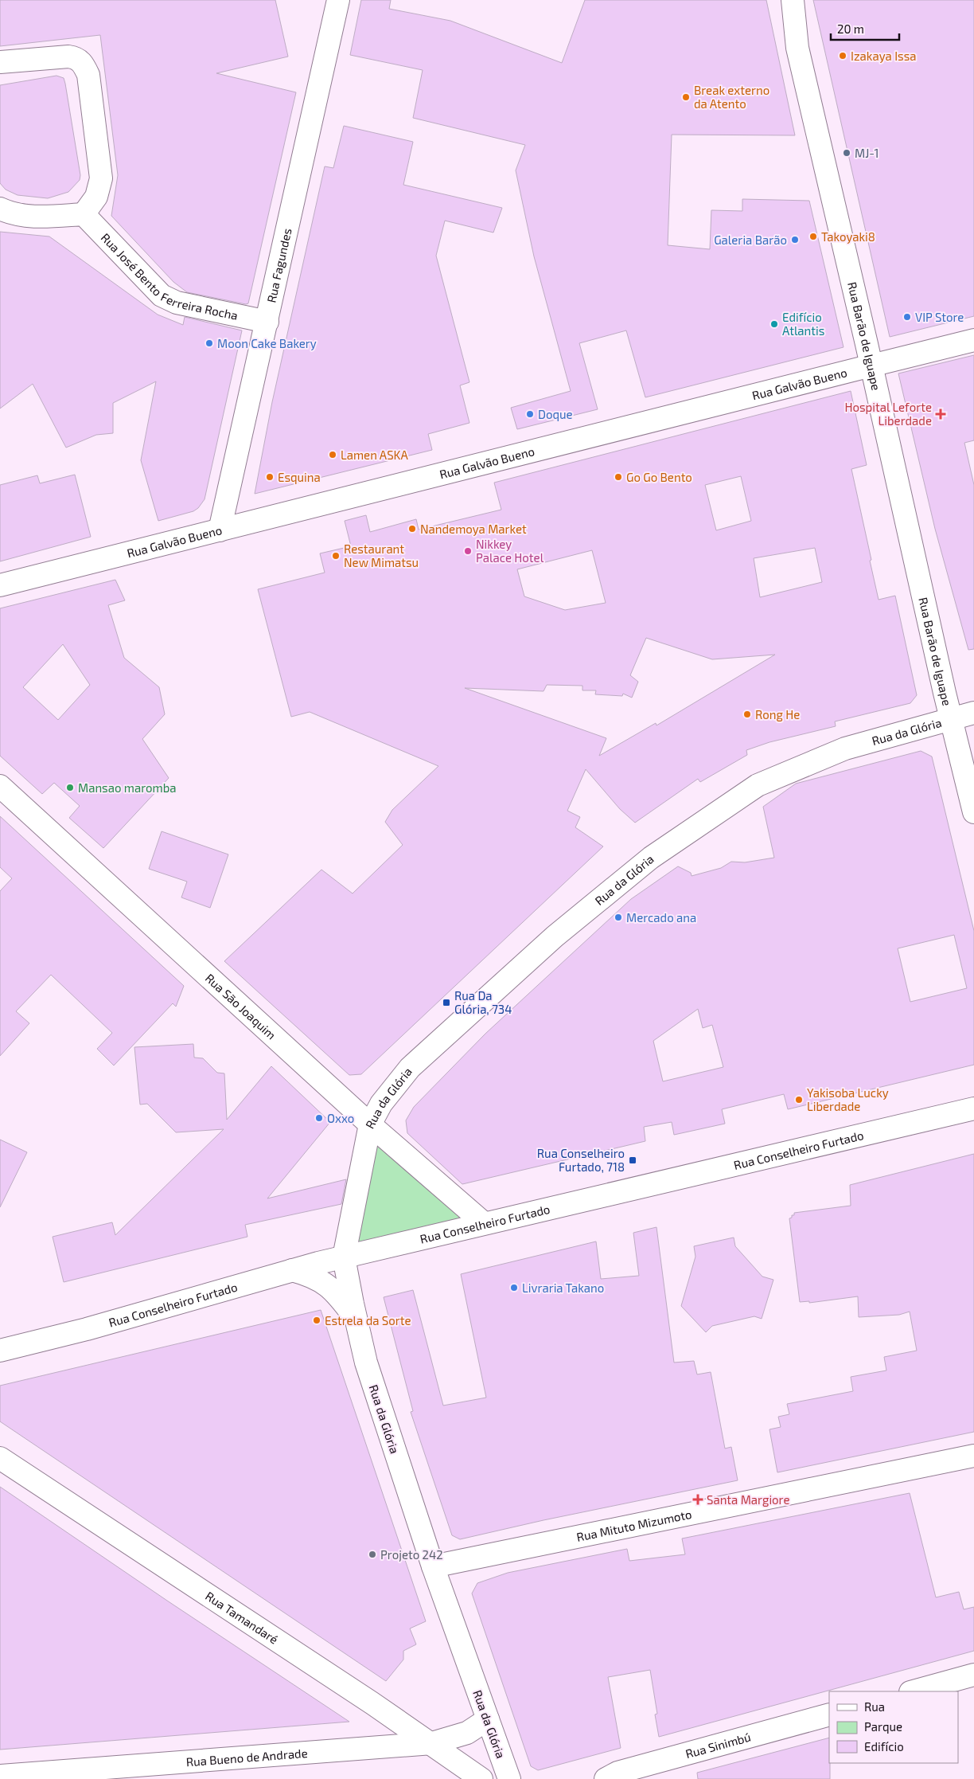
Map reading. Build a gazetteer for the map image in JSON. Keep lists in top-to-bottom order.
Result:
{
  "streets": {
    "street": [
      "Rua Fagundes",
      "Rua José Bento Ferreira Rocha",
      "Rua Barão de Iguape",
      "Rua Galvão Bueno",
      "Rua da Glória",
      "Rua São Joaquim",
      "Rua Conselheiro Furtado",
      "Rua Mituto Mizumoto",
      "Rua Tamandaré",
      "Rua Sinimbú",
      "Rua Bueno de Andrade"
    ]
  },
  "crossings": [
    ["Rua Fagundes", "Rua José Bento Ferreira Rocha"],
    ["Rua Fagundes", "Rua Galvão Bueno"],
    ["Rua Barão de Iguape", "Rua Galvão Bueno"],
    ["Rua Barão de Iguape", "Rua da Glória"],
    ["Rua da Glória", "Rua São Joaquim"],
    ["Rua da Glória", "Rua Conselheiro Furtado"],
    ["Rua da Glória", "Rua Mituto Mizumoto"],
    ["Rua da Glória", "Rua Bueno de Andrade"],
    ["Rua São Joaquim", "Rua Conselheiro Furtado"],
    ["Rua Tamandaré", "Rua Bueno de Andrade"]
  ],
  "places": {
    "other": [
      "Izakaya Issa",
      "Break externo da Atento",
      "MJ-1",
      "Takoyaki8",
      "Galeria Barão",
      "VIP Store",
      "Edifício Atlantis",
      "Moon Cake Bakery",
      "Doque",
      "Lamen ASKA",
      "Esquina",
      "Go Go Bento",
      "Nandemoya Market",
      "Nikkey Palace Hotel",
      "Restaurant New Mimatsu",
      "Rong He",
      "Mansao maromba",
      "Mercado ana",
      "Yakisoba Lucky Liberdade",
      "Oxxo",
      "Livraria Takano",
      "Estrela da Sorte",
      "Projeto 242"
    ],
    "health": ["Hospital Leforte Liberdade", "Santa Margiore"],
    "transit": ["Rua Da Glória, 734", "Rua Conselheiro Furtado, 718"]
  },
  "legend": ["Rua", "Parque", "Edifício"],
  "scale_bar": "20 m"
}
